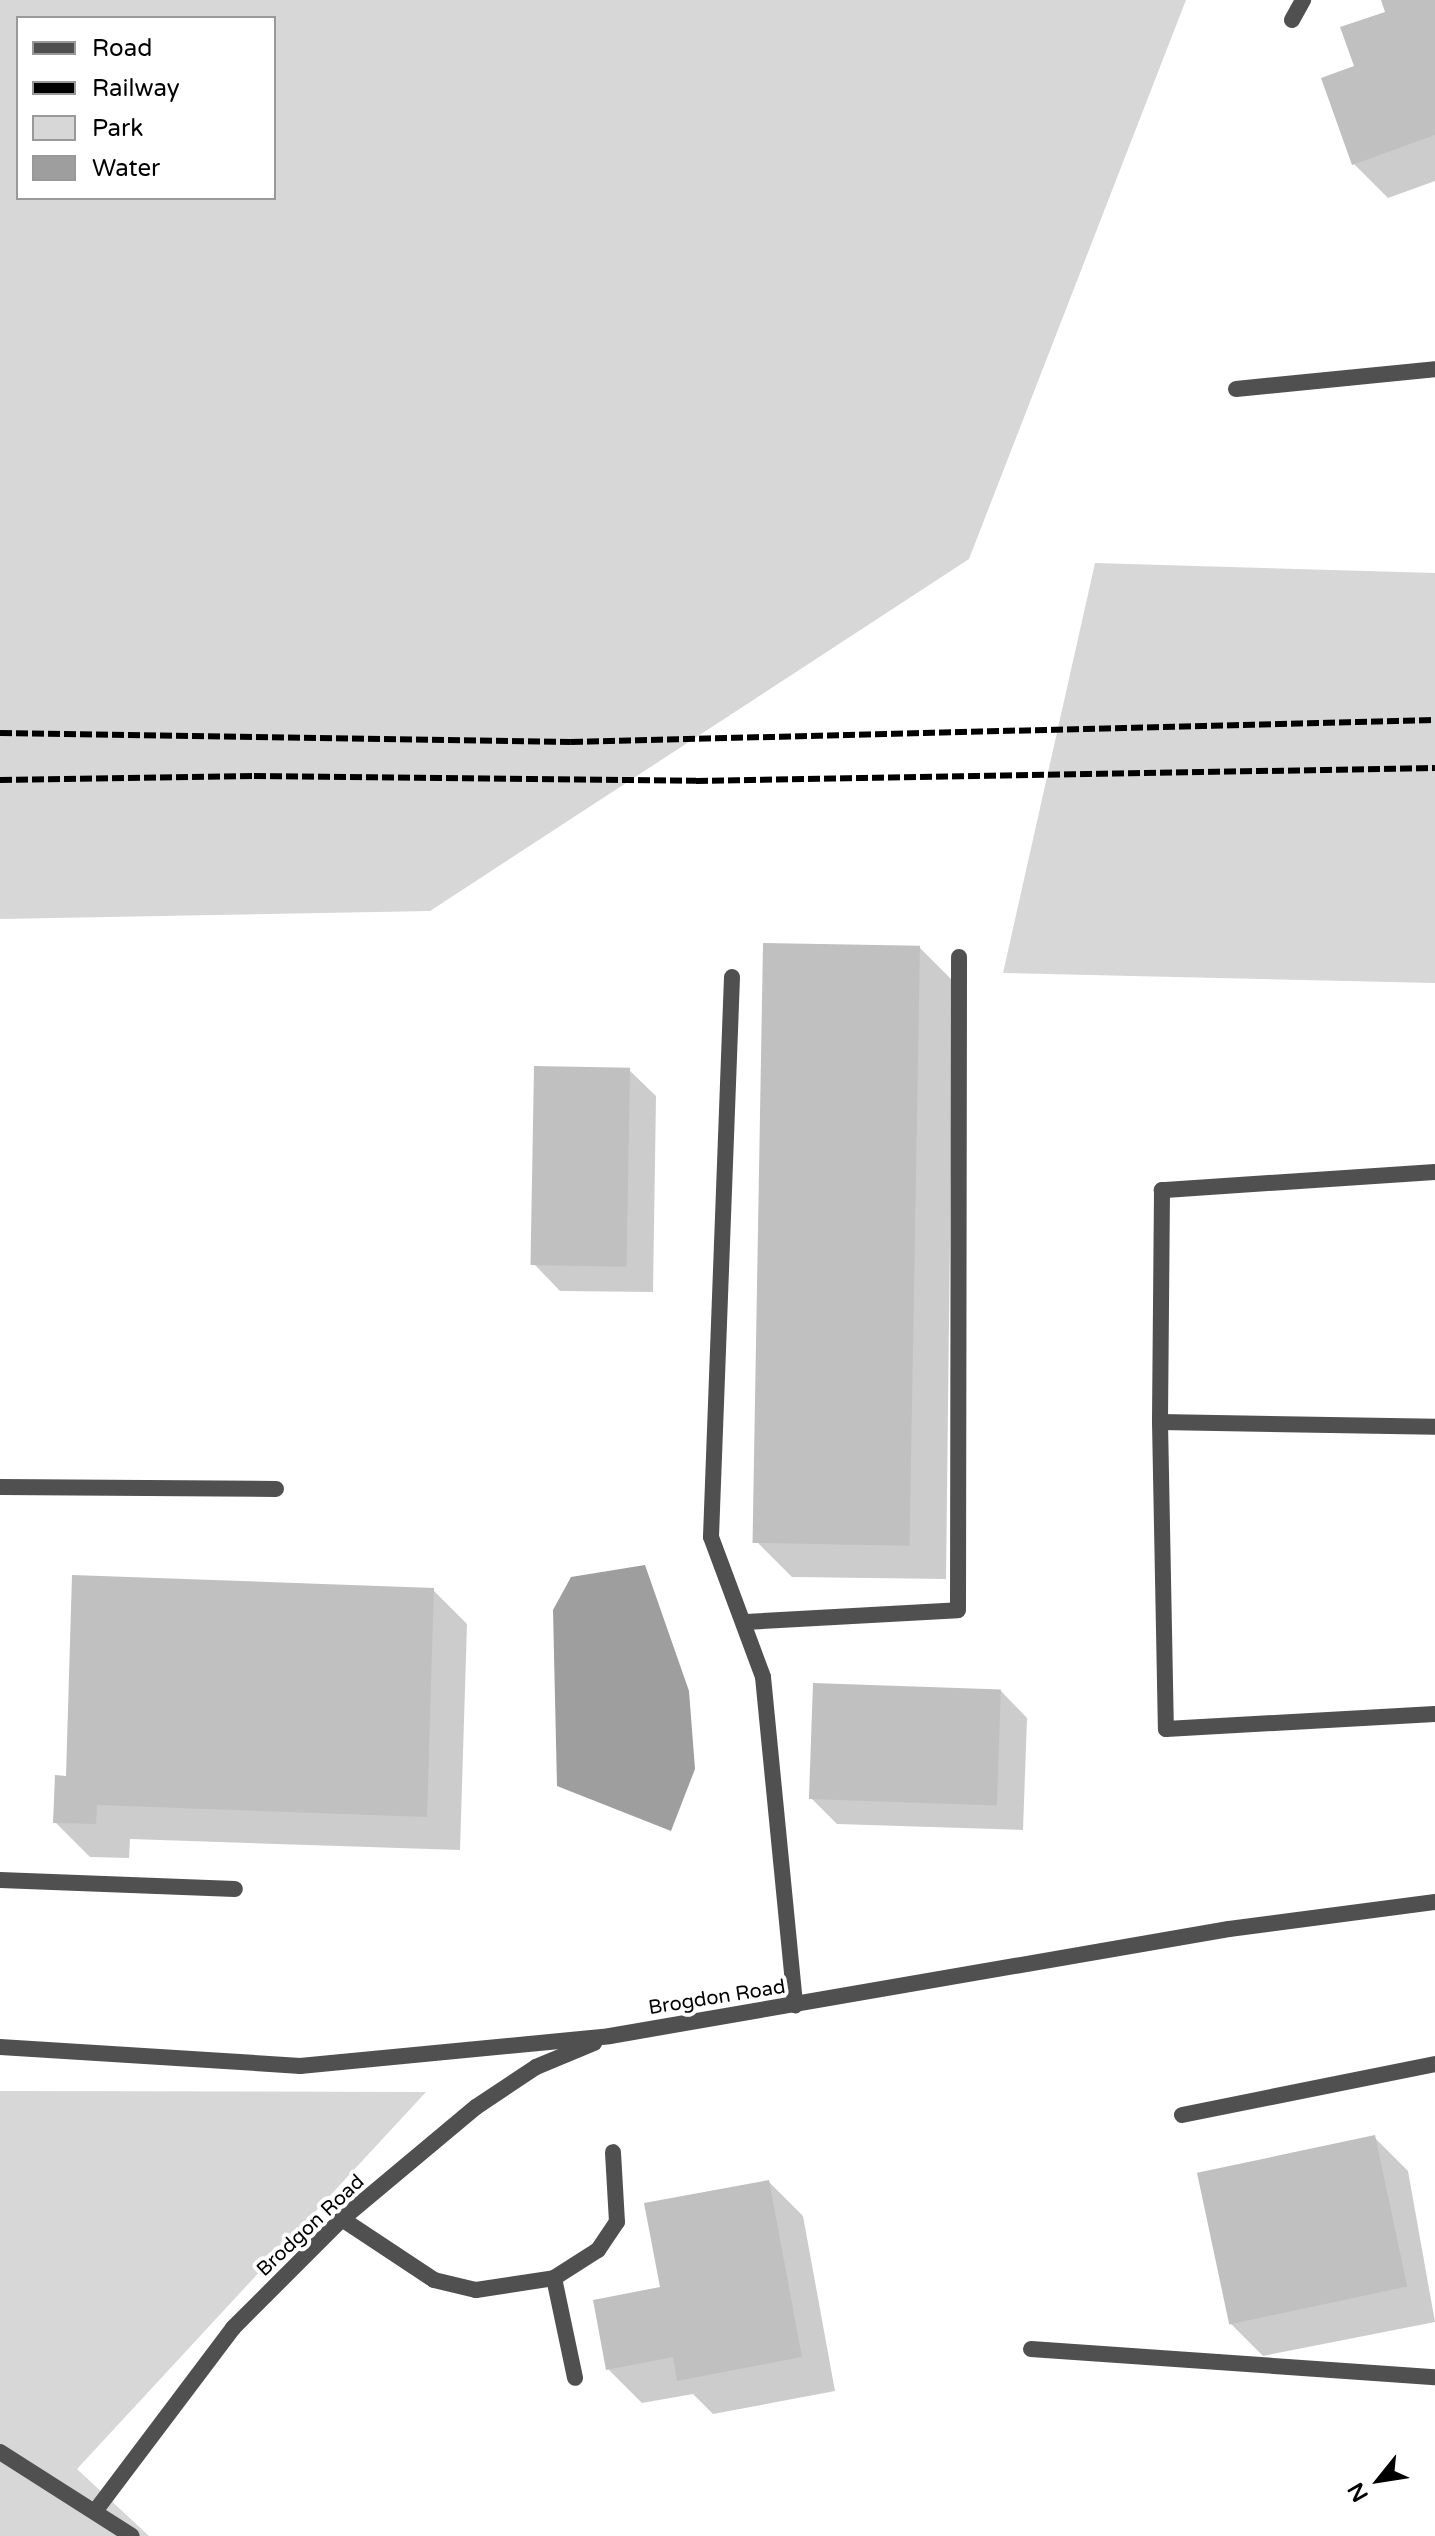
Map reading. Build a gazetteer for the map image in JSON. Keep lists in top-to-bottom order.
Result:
{
  "streets": {
    "street": ["Brogdon Road", "Brodgon Road"]
  },
  "crossings": [
    ["Brogdon Road", "Brodgon Road"]
  ],
  "legend": [
    "Road",
    "Railway",
    "Park",
    "Water"
  ],
  "north": "bottom left"
}
